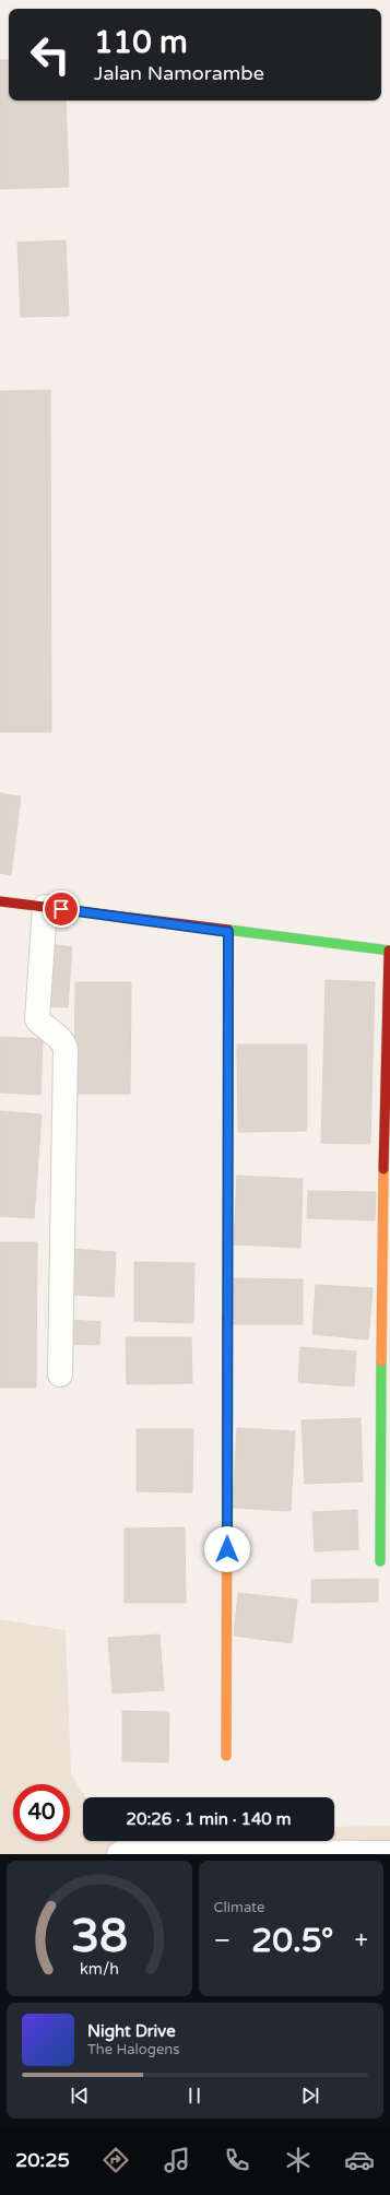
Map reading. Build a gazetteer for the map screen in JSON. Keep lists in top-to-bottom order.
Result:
{
  "page": {
    "turn": ["110 m", "Jalan Namorambe"],
    "limit": "40",
    "trip": "20:26 · 1 min · 140 m",
    "tile": "Climate",
    "heat": ["−", "20.5°", "+"],
    "song": ["Night Drive", "The Halogens"],
    "tabs": "20:25",
    "gauge": ["38", "km/h"]
  }
}
